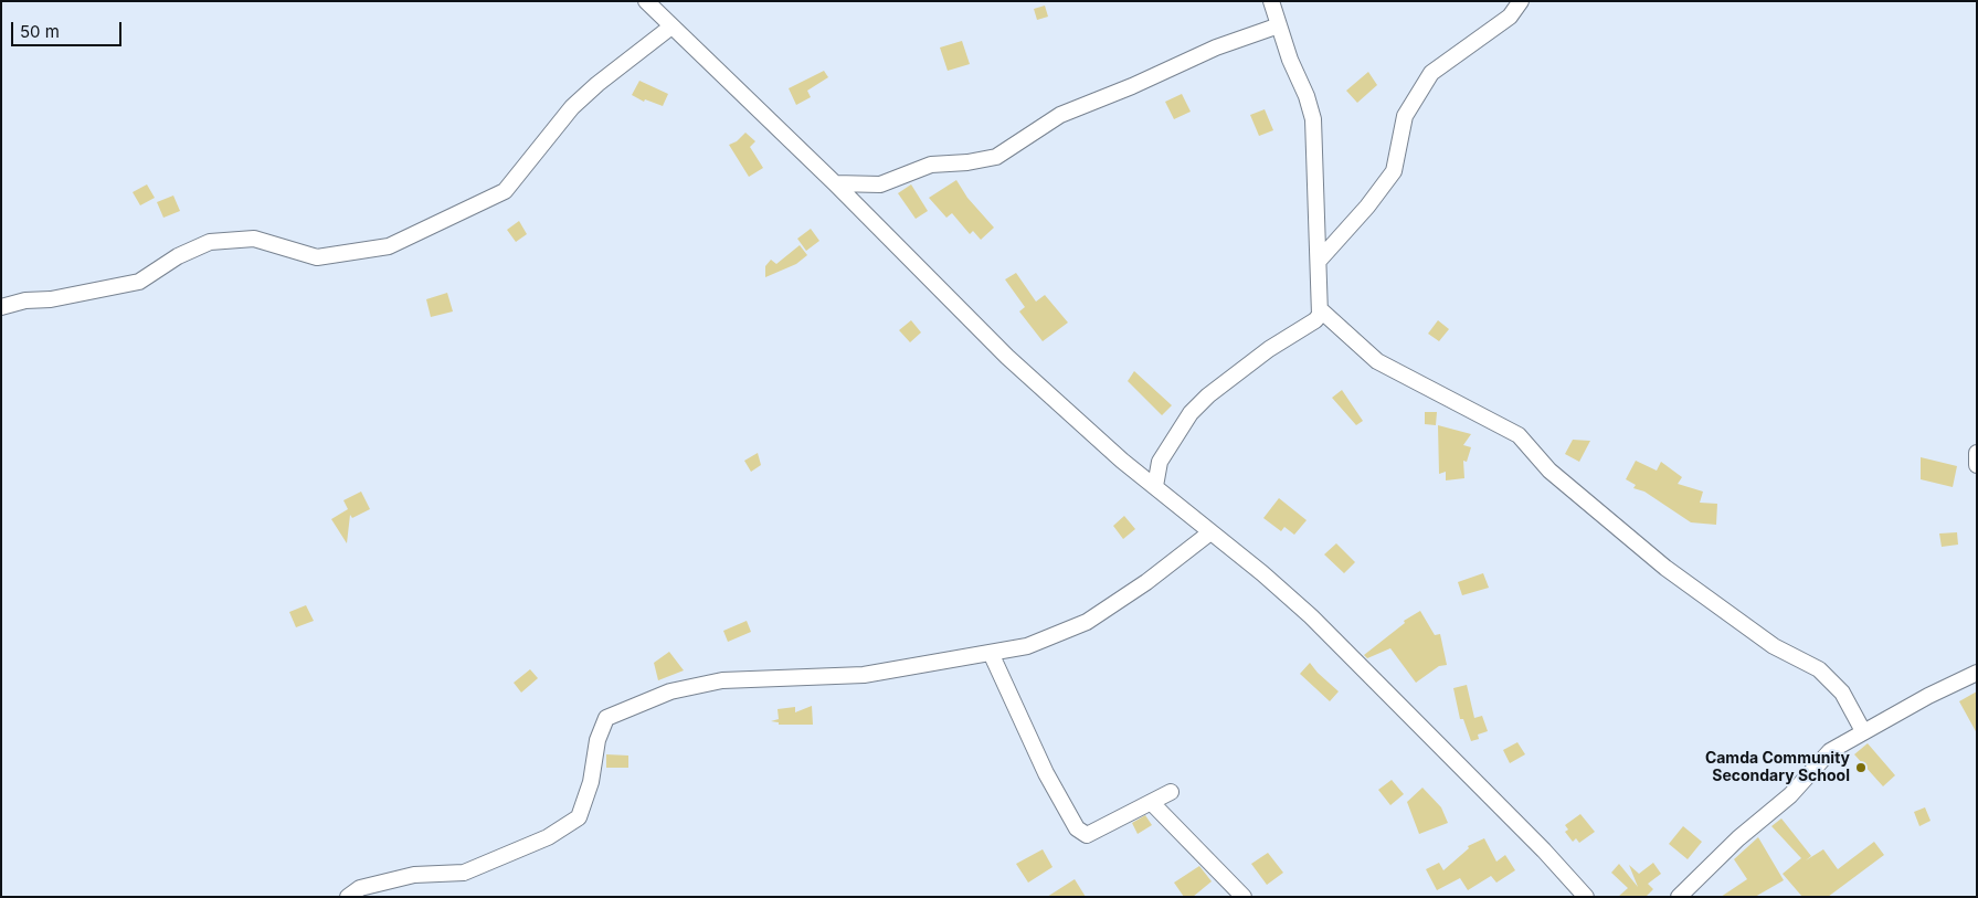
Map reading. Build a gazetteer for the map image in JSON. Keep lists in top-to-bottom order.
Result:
{
  "places": ["Camda Community Secondary School"],
  "scale_bar": "50 m"
}
